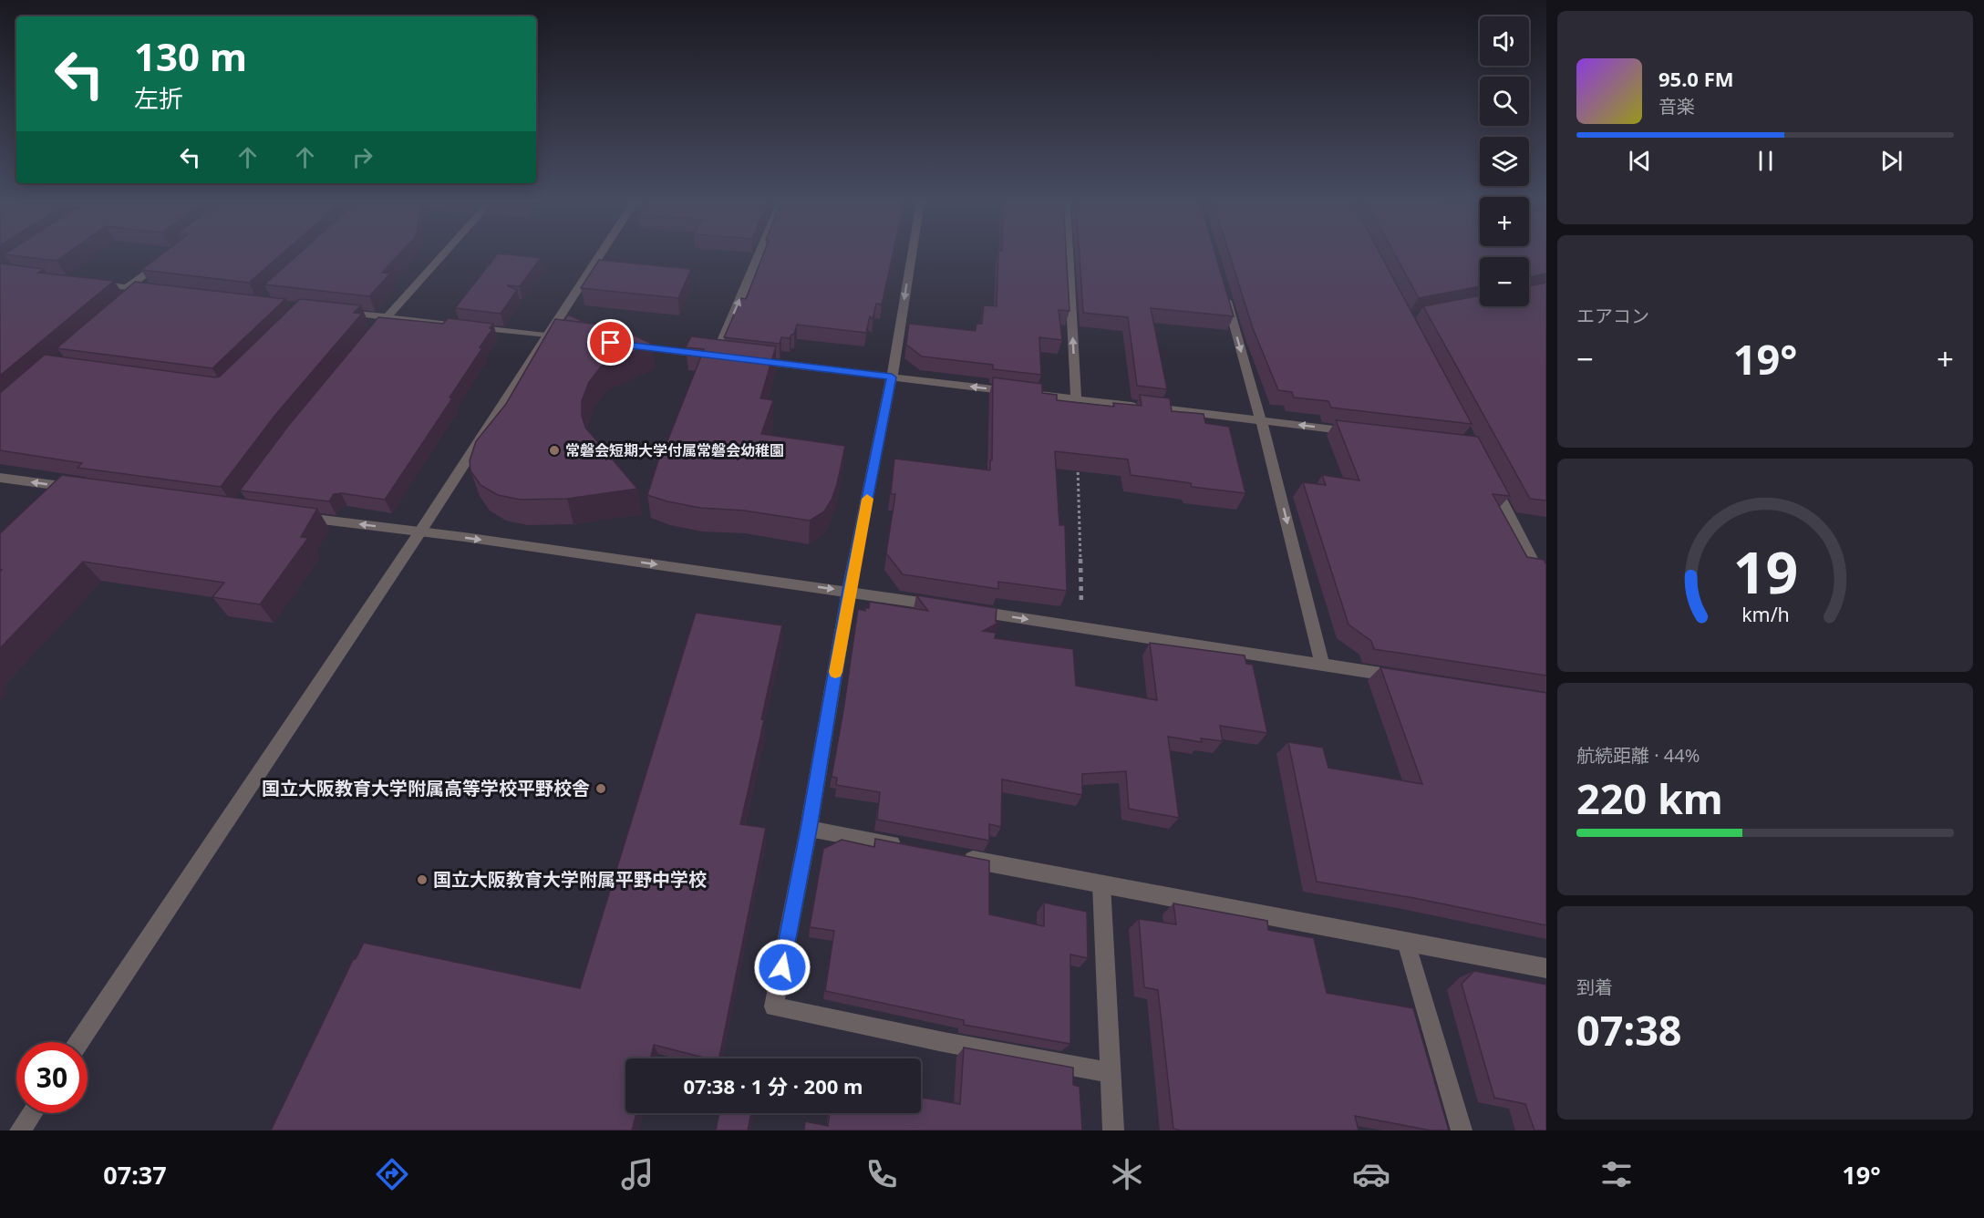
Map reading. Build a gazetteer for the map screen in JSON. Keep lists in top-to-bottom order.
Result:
{
  "places": ["常磐会短期大学付属常磐会幼稚園", "国立大阪教育大学附属高等学校平野校舎", "国立大阪教育大学附属平野中学校"],
  "page": {
    "map_buttons": ["+", "−"],
    "turn": ["130 m", "左折"],
    "song": ["95.0 FM", "音楽"],
    "tile": [
      "エアコン",
      ["航続距離 · 44%", "220 km"],
      ["到着", "07:38"]
    ],
    "heat": ["−", "19°", "+"],
    "limit": "30",
    "trip": "07:38 · 1 分 · 200 m",
    "tabs": ["07:37", "19°"],
    "gauge": ["19", "km/h"]
  }
}
